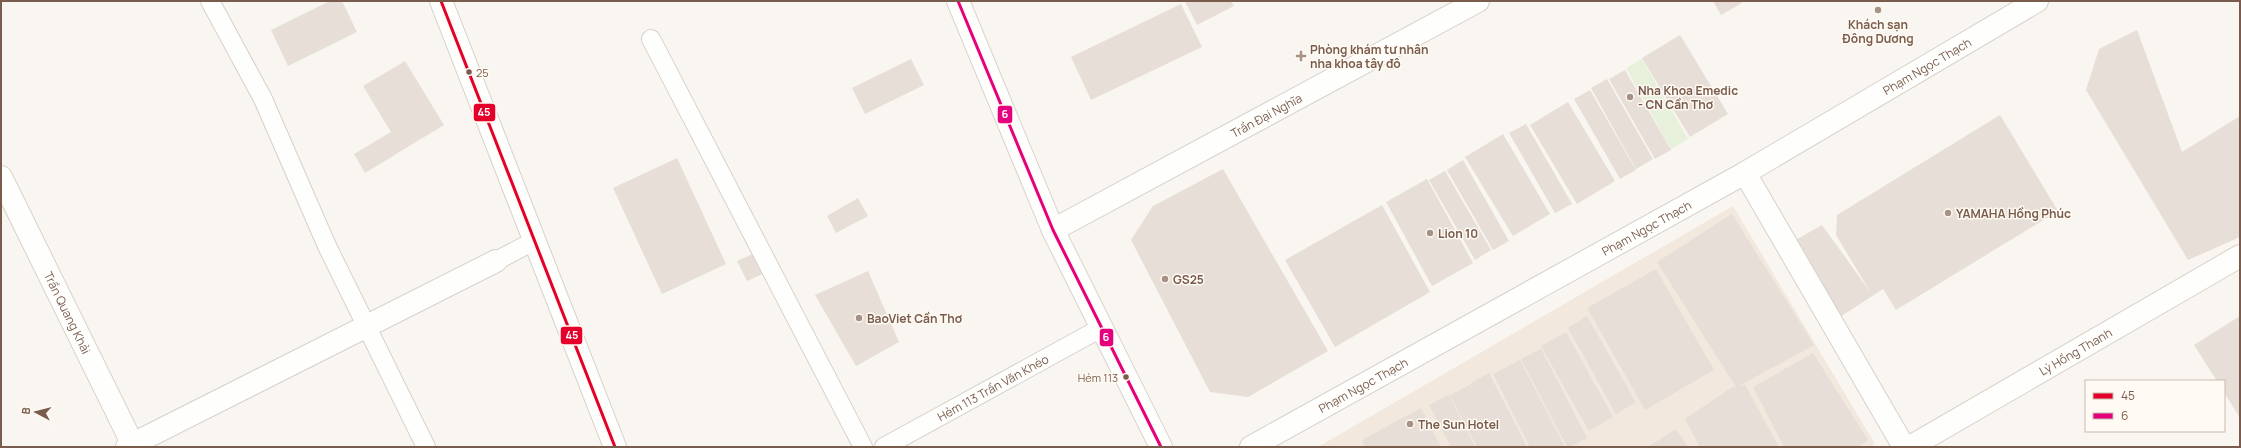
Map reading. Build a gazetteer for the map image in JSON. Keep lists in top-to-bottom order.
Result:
{
  "streets": {
    "street": [
      "Phạm Ngọc Thạch",
      "Trần Đại Nghĩa",
      "Trần Quang Khải",
      "Lý Hồng Thanh"
    ],
    "lane": ["Hẻm 113 Trần Văn Khéo"]
  },
  "places": {
    "other": [
      "Khách sạn Đông Dương",
      "25",
      "Nha Khoa Emedic - CN Cần Thơ",
      "YAMAHA Hồng Phúc",
      "Lion 10",
      "GS25",
      "BaoViet Cần Thơ",
      "Hẻm 113",
      "The Sun Hotel"
    ],
    "health": ["Phòng khám tư nhân nha khoa tây đô"]
  },
  "lines": ["transit line 45", "transit line 6"],
  "legend": ["45", "6"],
  "north": "left"
}
